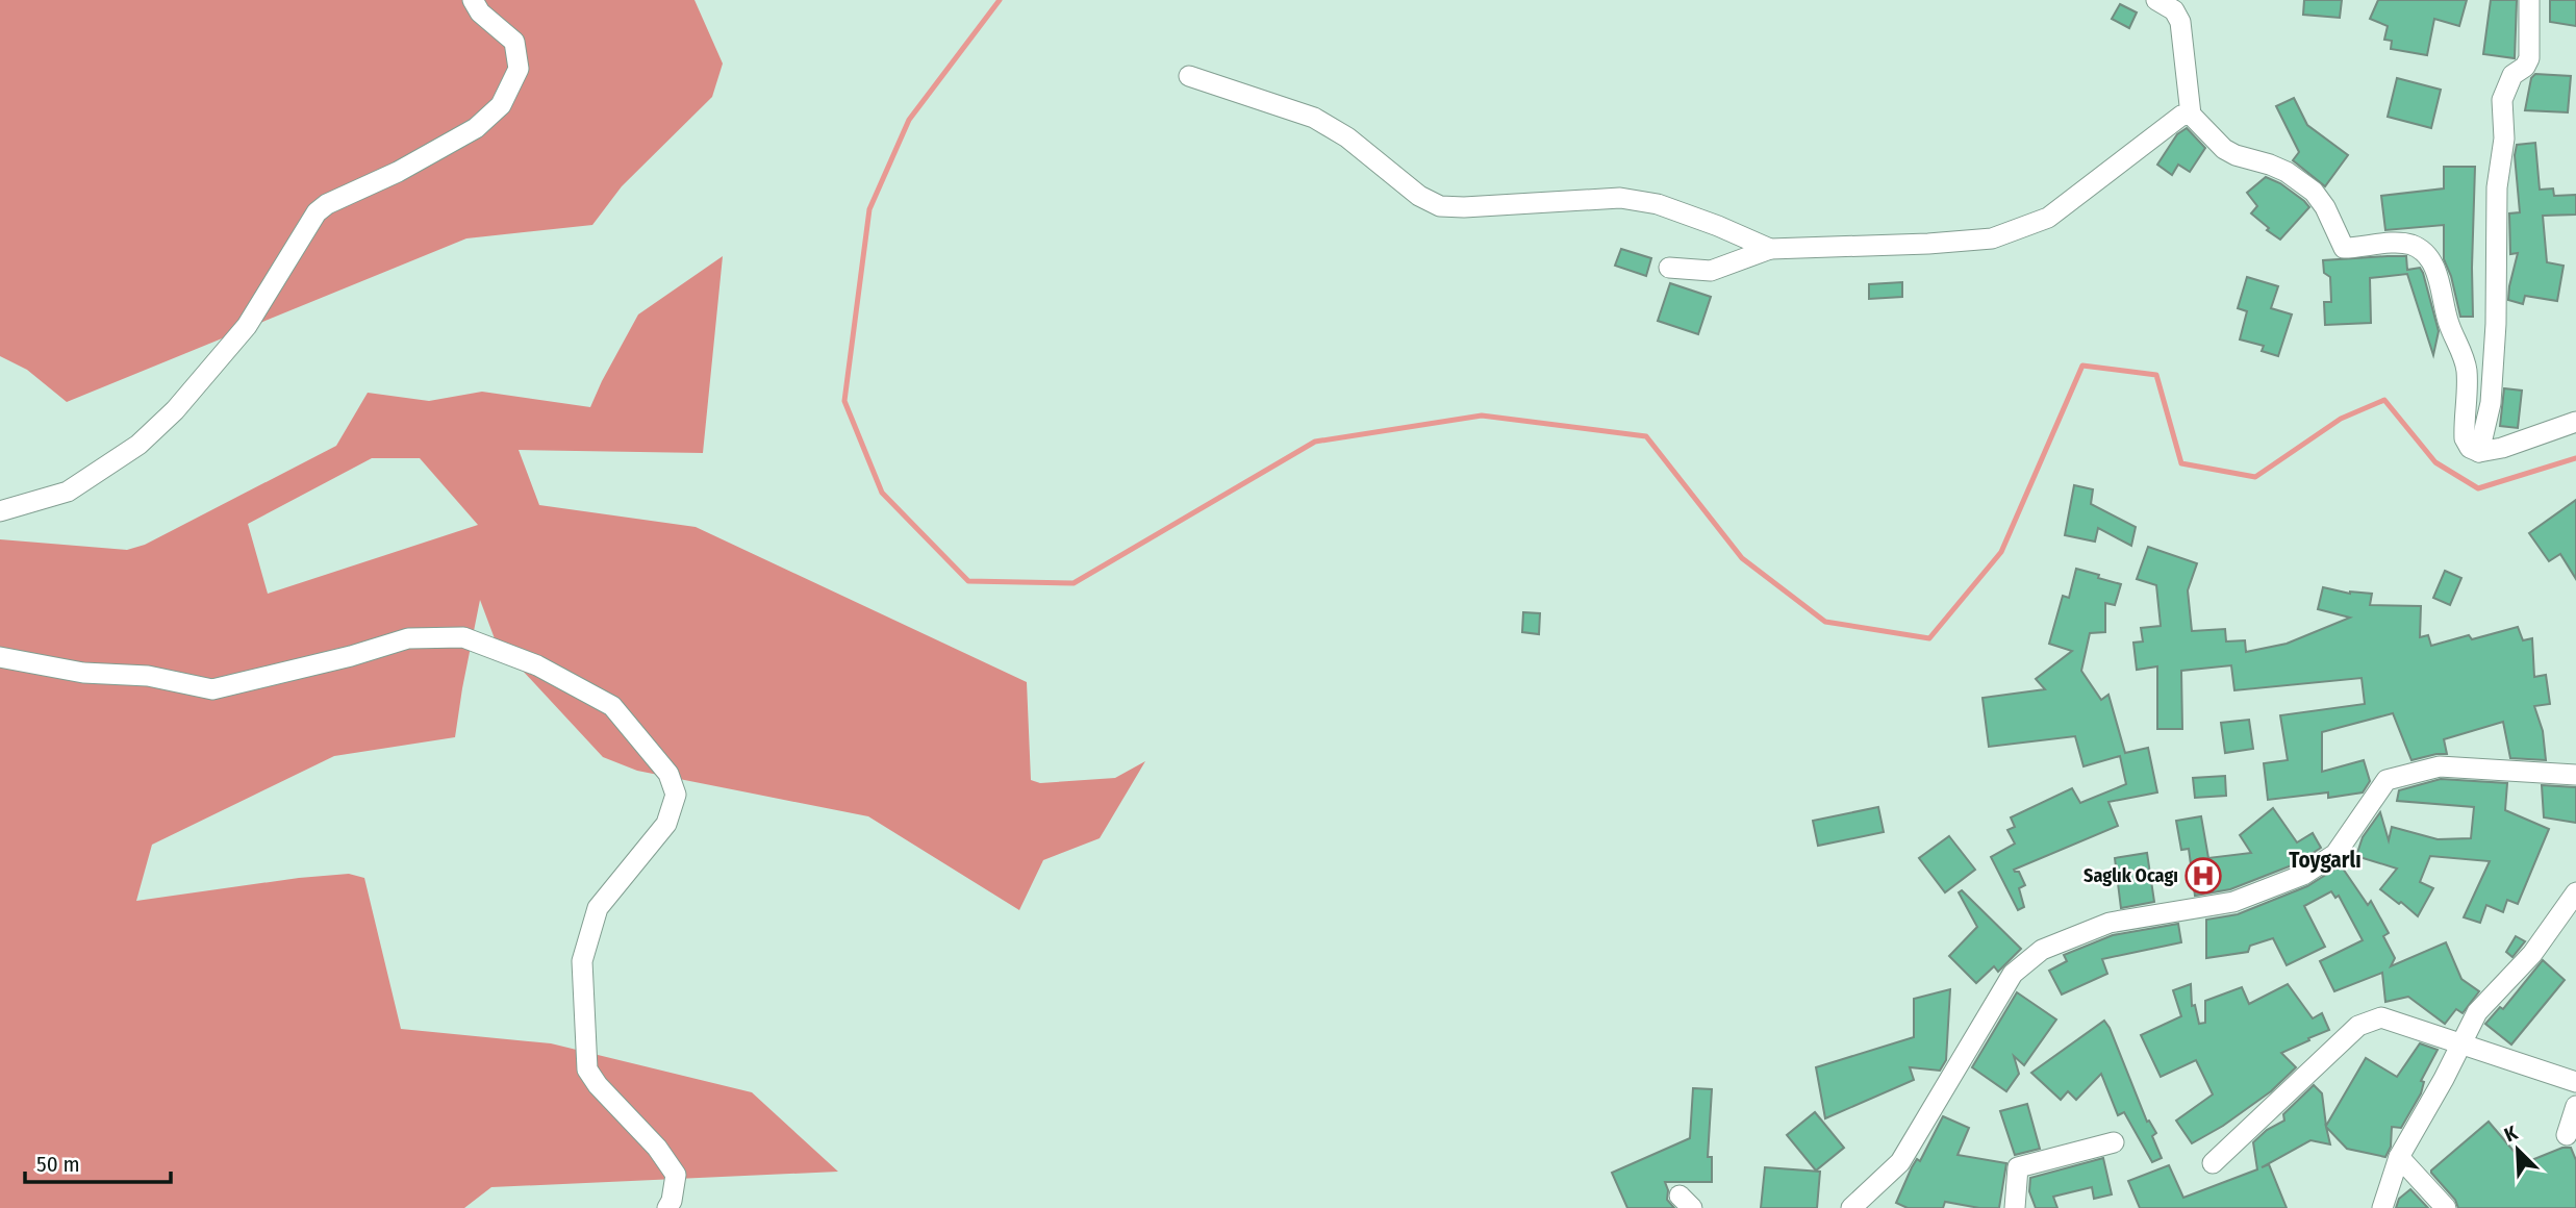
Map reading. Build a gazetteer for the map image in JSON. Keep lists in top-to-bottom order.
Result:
{
  "districts": ["Toygarlı"],
  "places": {
    "hospital": ["Saglık Ocagı"]
  },
  "scale_bar": "50 m",
  "north": "top left"
}
